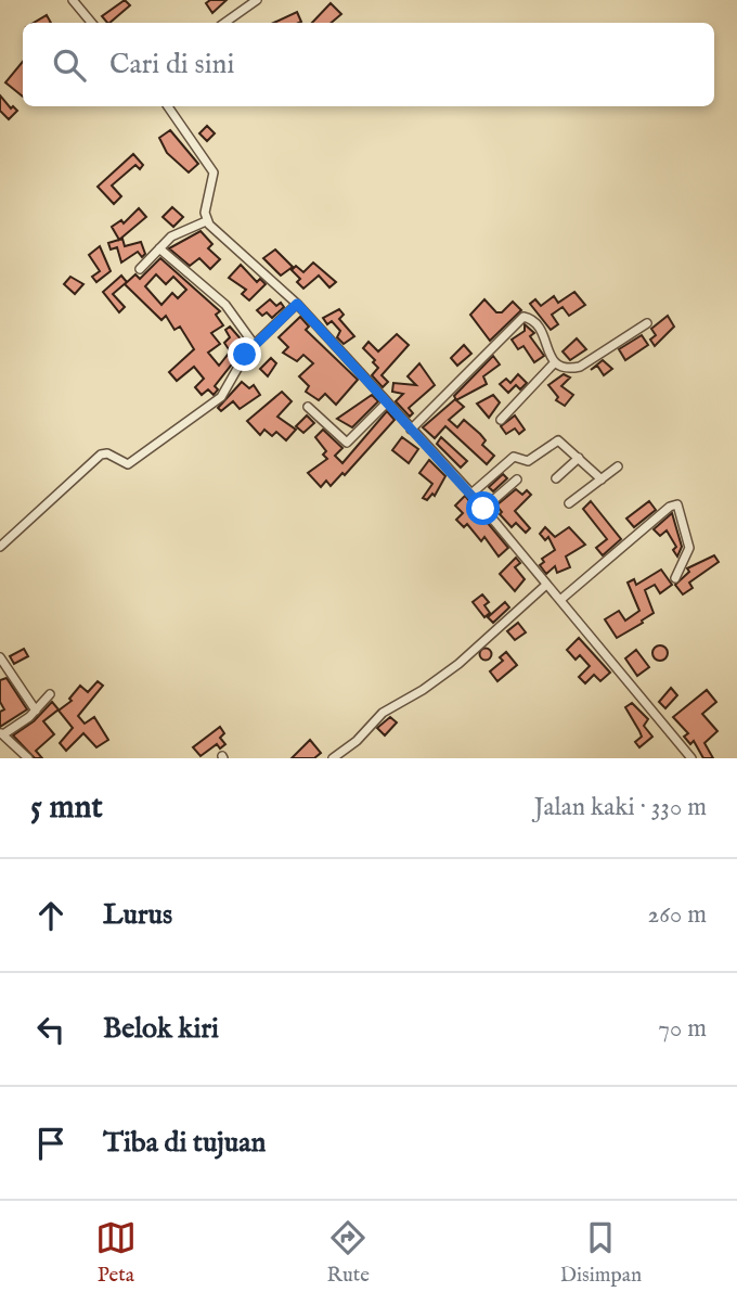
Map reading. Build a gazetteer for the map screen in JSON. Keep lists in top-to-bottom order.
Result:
{
  "page": {
    "search": "Cari di sini",
    "heading": ["5 mnt", "Jalan kaki · 330 m"],
    "list": [
      ["Lurus", "260 m"],
      ["Belok kiri", "70 m"],
      "Tiba di tujuan"
    ],
    "nav": ["Peta", "Rute", "Disimpan"]
  }
}
